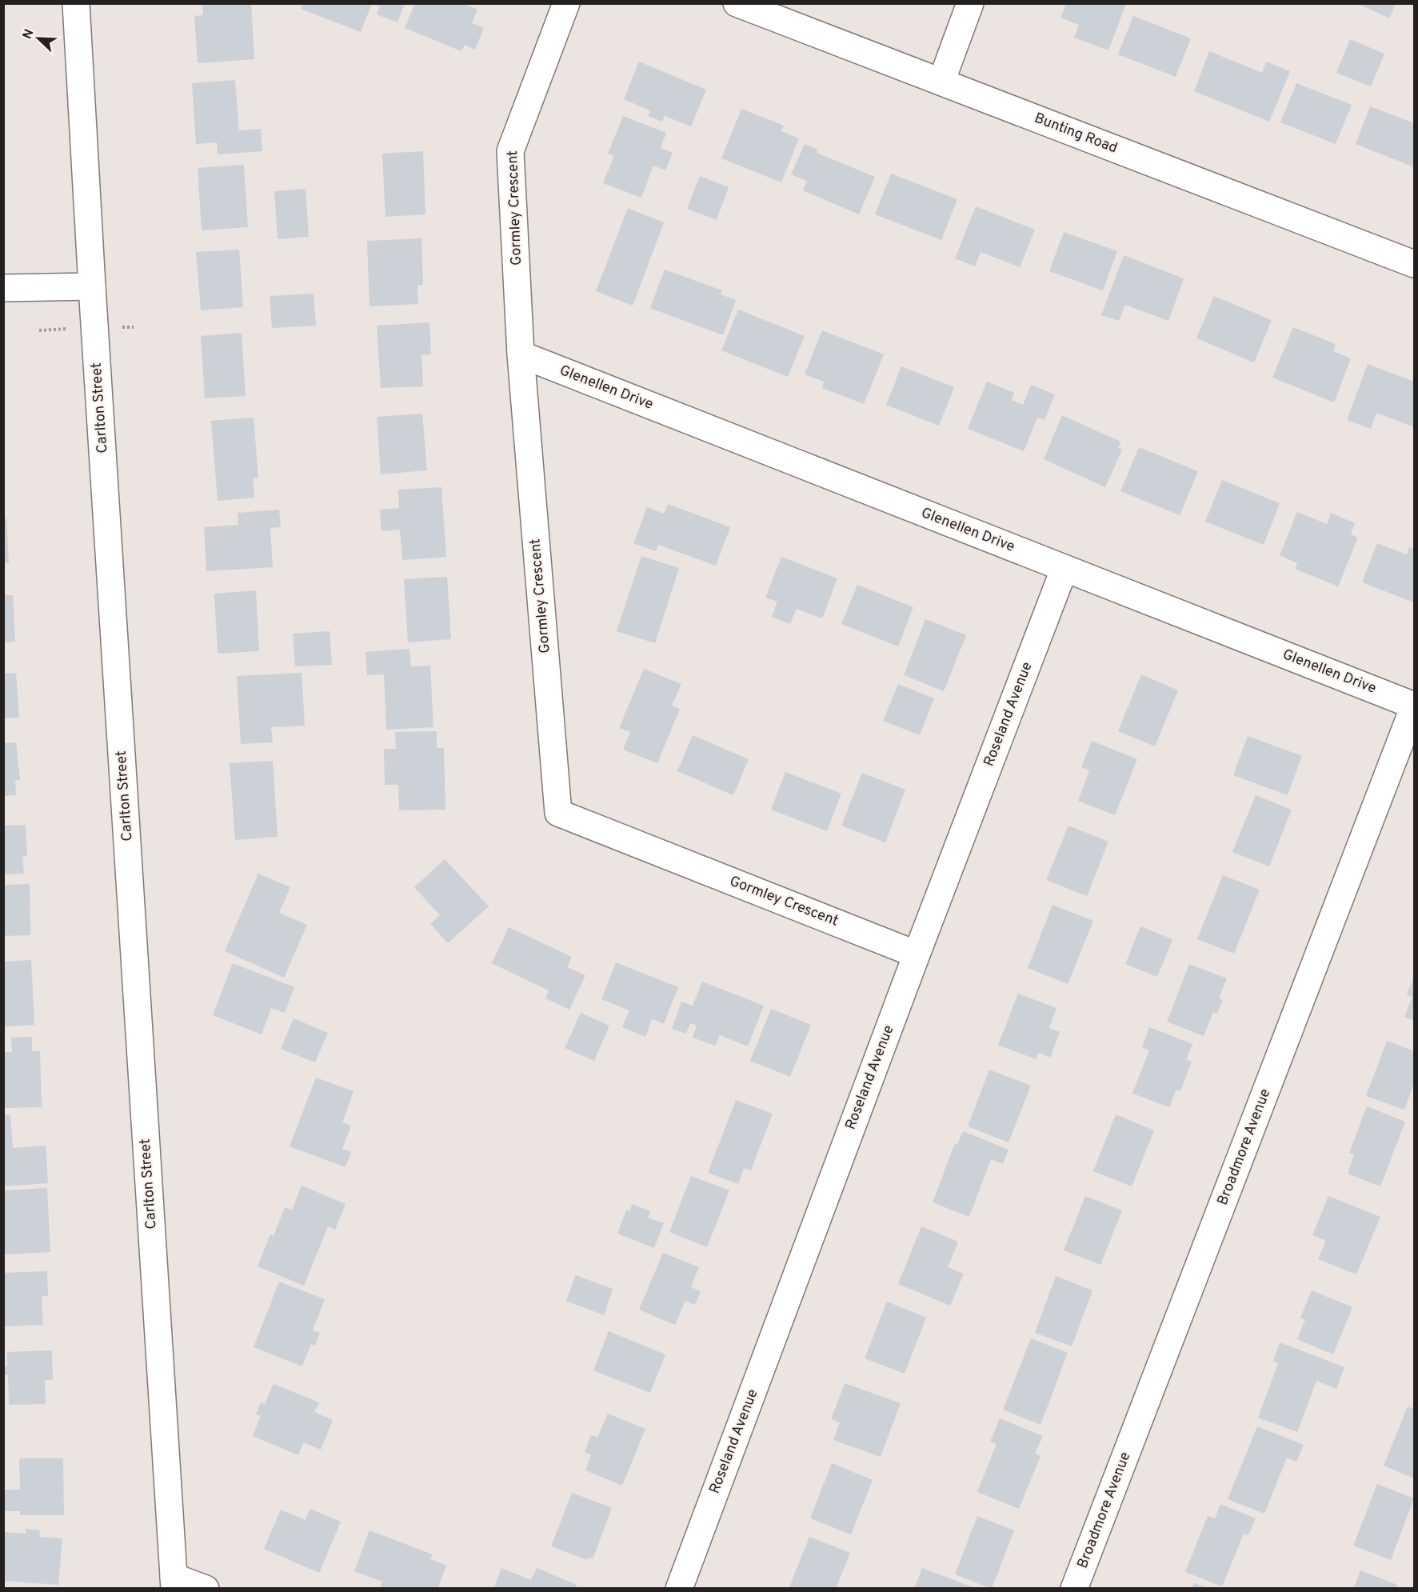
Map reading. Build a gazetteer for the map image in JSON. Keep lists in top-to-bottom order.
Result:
{
  "streets": {
    "street": [
      "Bunting Road",
      "Gormley Crescent",
      "Glenellen Drive",
      "Carlton Street",
      "Roseland Avenue",
      "Broadmore Avenue"
    ]
  },
  "crossings": [
    ["Gormley Crescent", "Glenellen Drive"],
    ["Gormley Crescent", "Roseland Avenue"],
    ["Glenellen Drive", "Roseland Avenue"],
    ["Glenellen Drive", "Broadmore Avenue"]
  ],
  "north": "top left"
}
